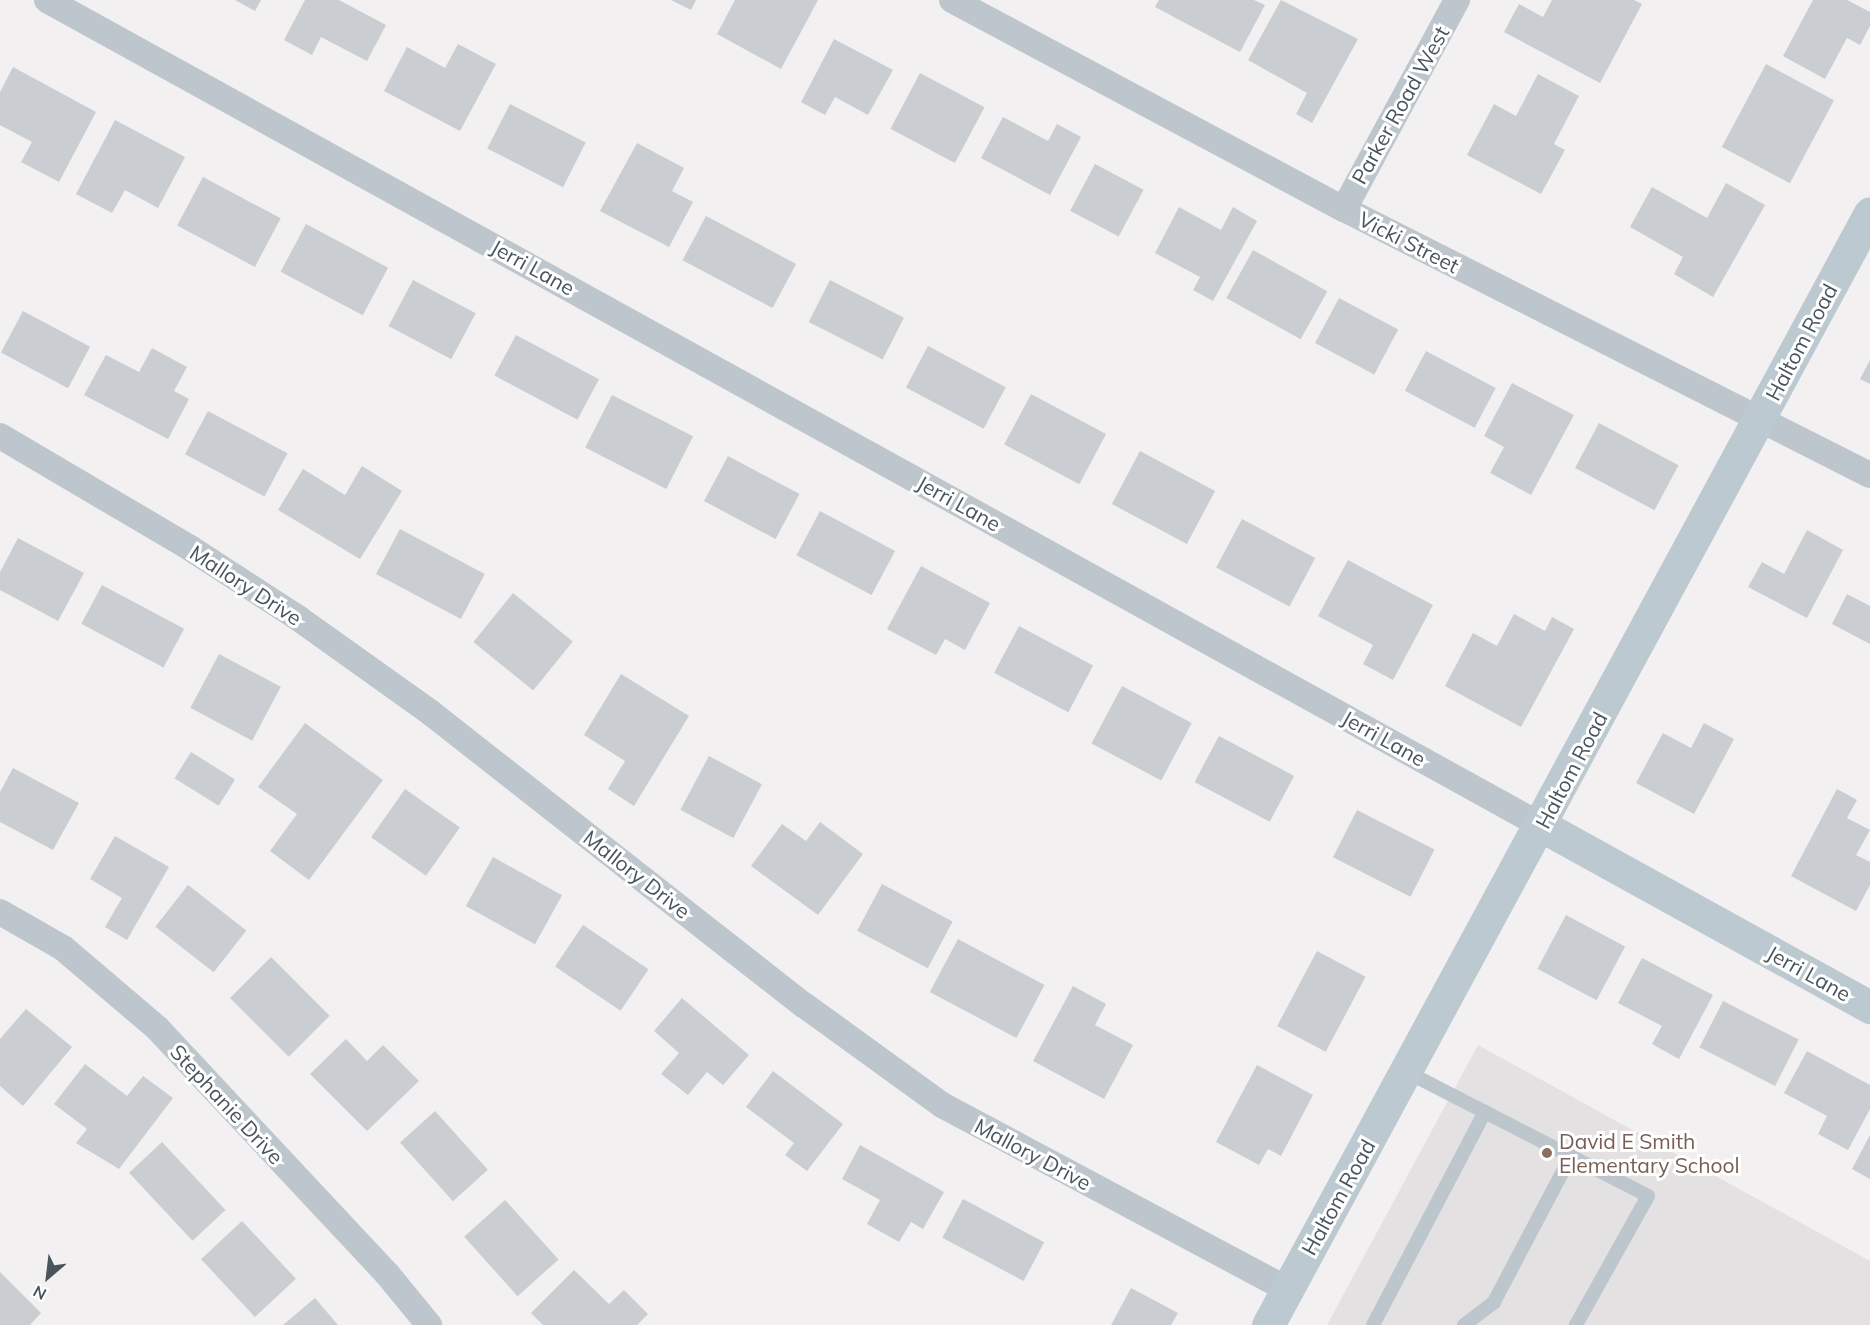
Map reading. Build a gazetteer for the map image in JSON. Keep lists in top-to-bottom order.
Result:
{
  "streets": {
    "main road": ["Jerri Lane", "Haltom Road"],
    "street": [
      "Parker Road West",
      "Vicki Street",
      "Mallory Drive",
      "Stephanie Drive"
    ]
  },
  "crossings": [
    ["Parker Road West", "Vicki Street"],
    ["Vicki Street", "Haltom Road"],
    ["Jerri Lane", "Haltom Road"],
    ["Haltom Road", "Mallory Drive"]
  ],
  "places": ["David E Smith Elementary School"],
  "north": "bottom left"
}
